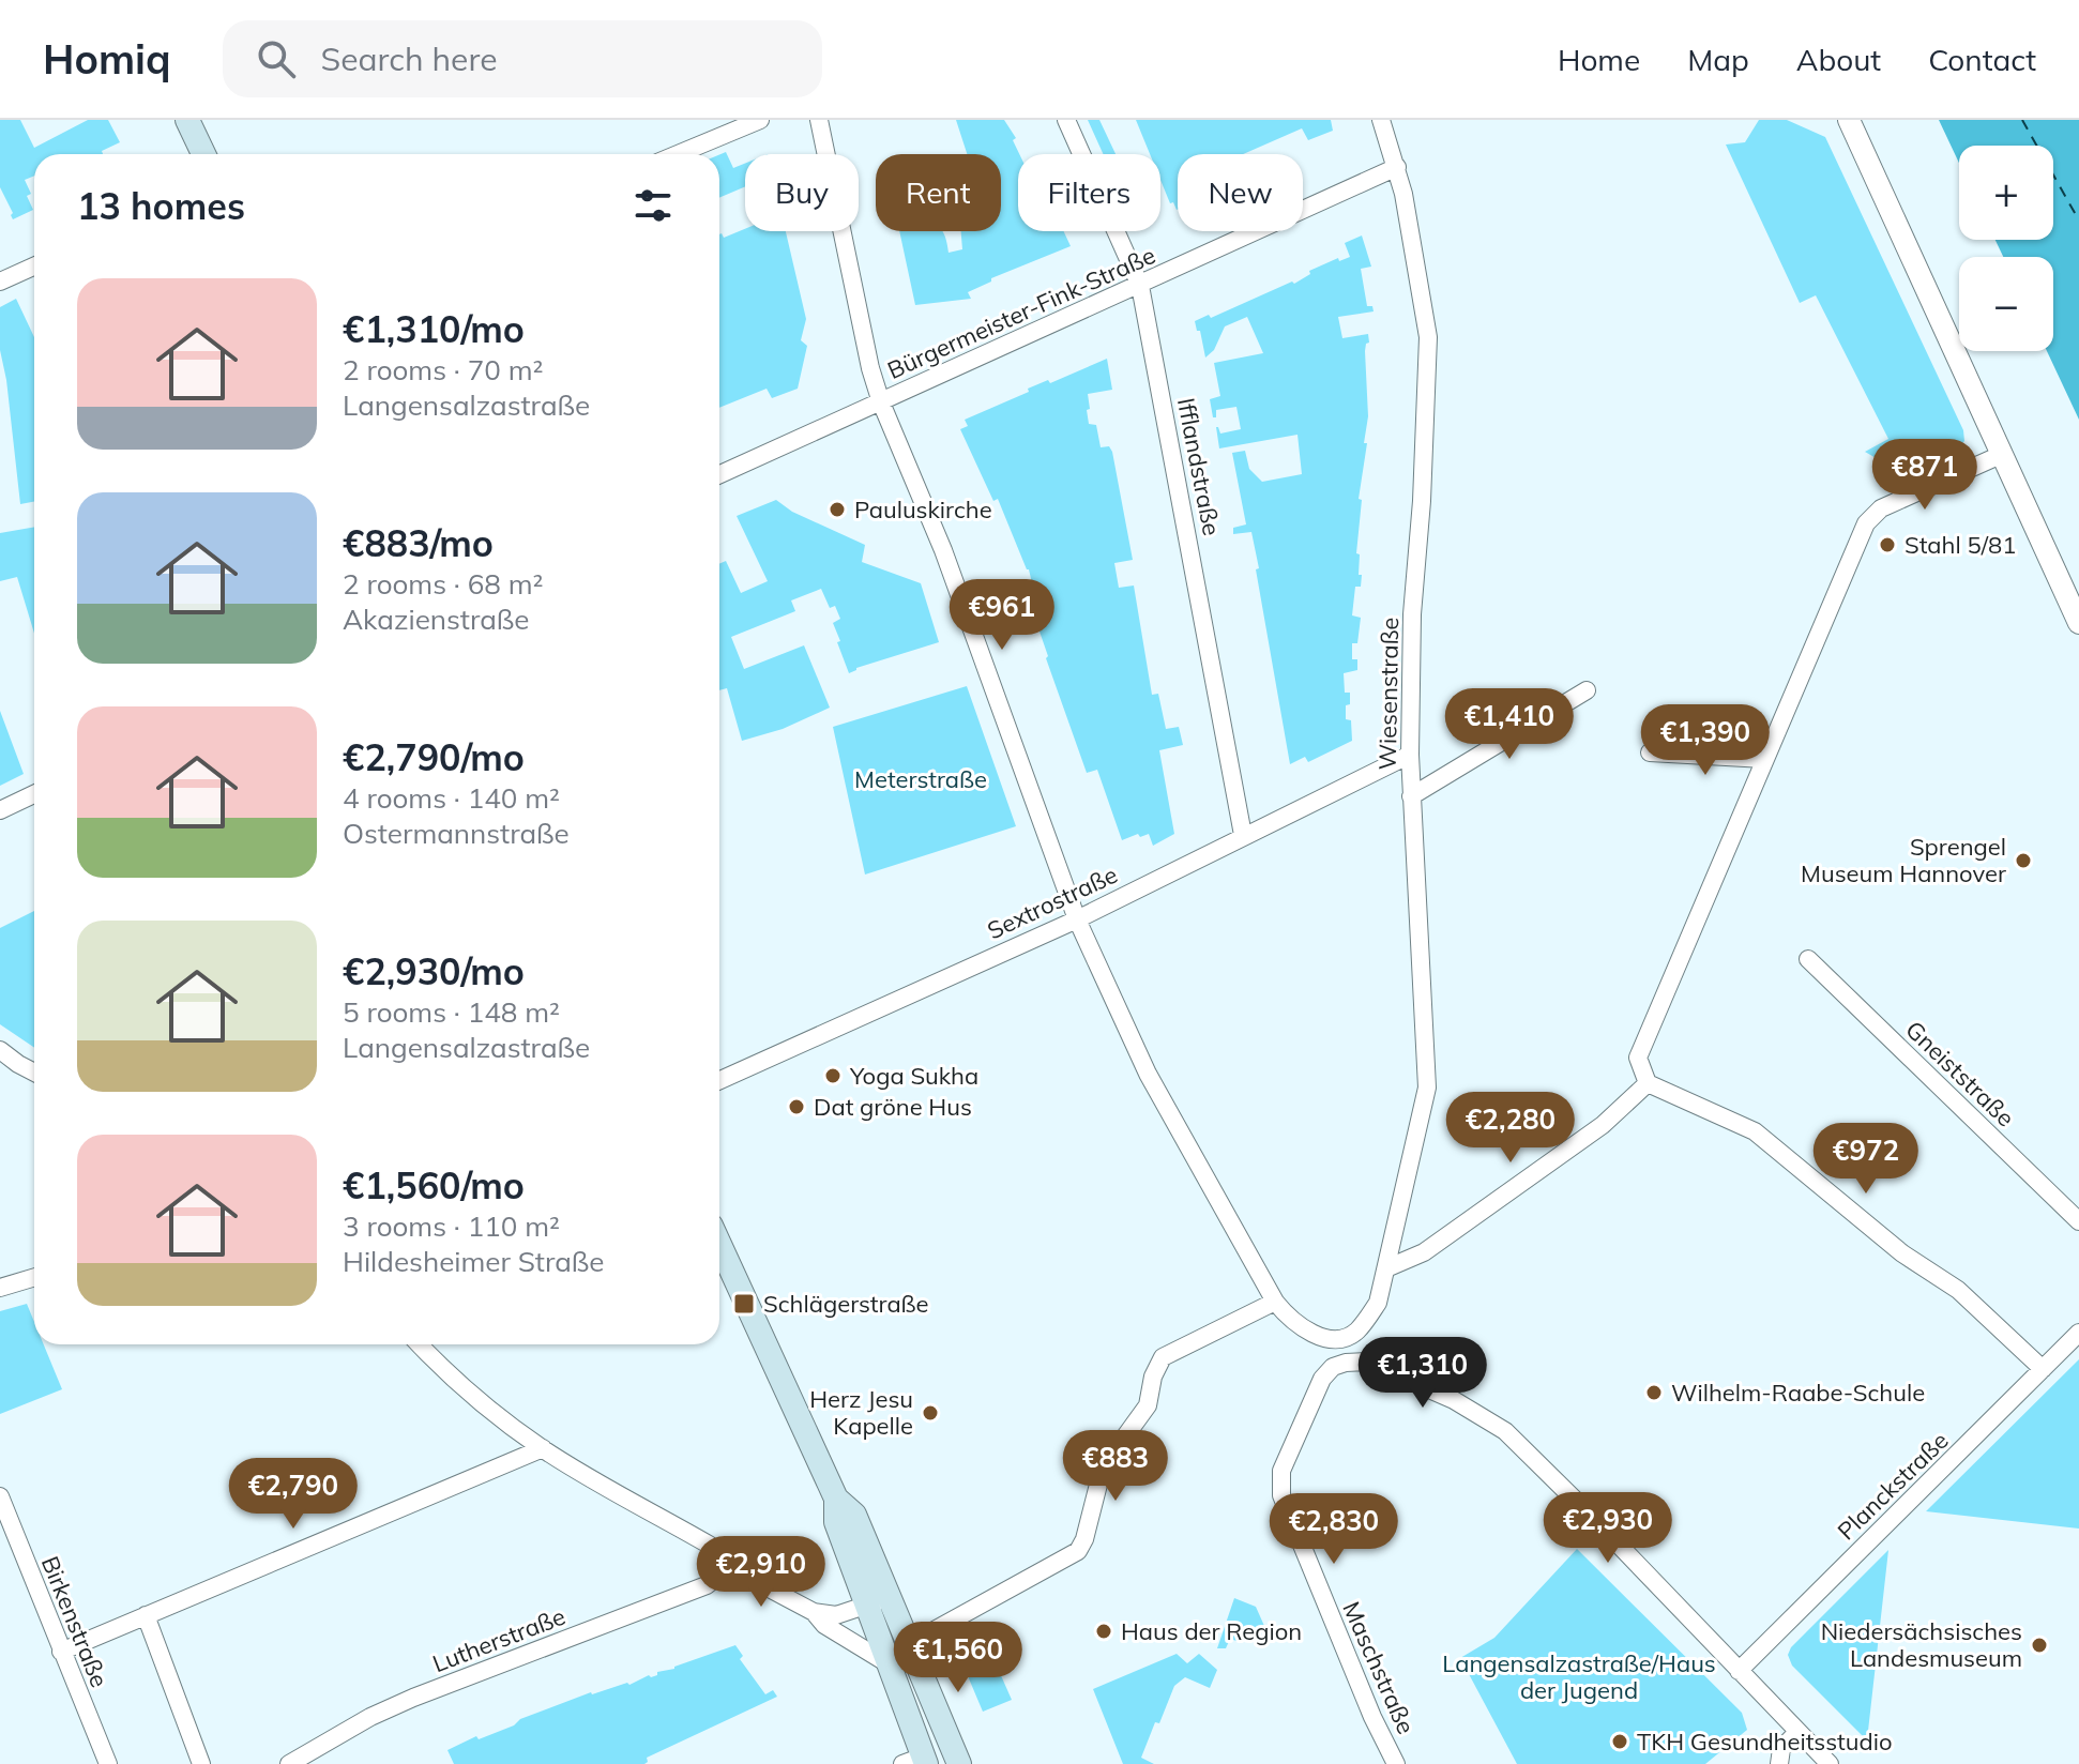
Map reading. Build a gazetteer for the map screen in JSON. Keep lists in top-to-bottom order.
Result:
{
  "streets": {
    "street": [
      "Bürgermeister-Fink-Straße",
      "Ifflandstraße",
      "Wiesenstraße",
      "Sextrostraße",
      "Gneiststraße",
      "Planckstraße",
      "Birkenstraße",
      "Lutherstraße",
      "Maschstraße"
    ]
  },
  "crossings": [
    ["Bürgermeister-Fink-Straße", "Ifflandstraße"],
    ["Bürgermeister-Fink-Straße", "Wiesenstraße"],
    ["Ifflandstraße", "Sextrostraße"],
    ["Wiesenstraße", "Sextrostraße"],
    ["Planckstraße", "Maschstraße"]
  ],
  "parks": ["Meterstraße", "Langensalzastraße/Haus der Jugend"],
  "places": {
    "other": [
      "Pauluskirche",
      "Stahl 5/81",
      "Sprengel Museum Hannover",
      "Yoga Sukha",
      "Dat gröne Hus",
      "Wilhelm-Raabe-Schule",
      "Herz Jesu Kapelle",
      "Haus der Region",
      "Niedersächsisches Landesmuseum",
      "TKH Gesundheitsstudio"
    ],
    "transit": ["Schlägerstraße"]
  },
  "page": {
    "header": "Homiq",
    "search": "Search here",
    "nav": [
      "Home",
      "Map",
      "About",
      "Contact"
    ],
    "map_buttons": ["+", "−"],
    "chip": [
      "Buy",
      "Rent",
      "Filters",
      "New"
    ],
    "heading": "13 homes",
    "list": [
      {
        "name": "€1,310/mo",
        "note": "2 rooms · 70 m² · Langensalzastraße"
      },
      {
        "name": "€883/mo",
        "note": "2 rooms · 68 m² · Akazienstraße"
      },
      {
        "name": "€2,790/mo",
        "note": "4 rooms · 140 m² · Ostermannstraße"
      },
      {
        "name": "€2,930/mo",
        "note": "5 rooms · 148 m² · Langensalzastraße"
      },
      {
        "name": "€1,560/mo",
        "note": "3 rooms · 110 m² · Hildesheimer Straße"
      }
    ],
    "price": [
      "€871",
      "€961",
      "€1,410",
      "€1,390",
      "€2,280",
      "€972",
      "€1,310",
      "€883",
      "€2,790",
      "€2,930",
      "€2,830",
      "€2,910",
      "€1,560"
    ]
  }
}
